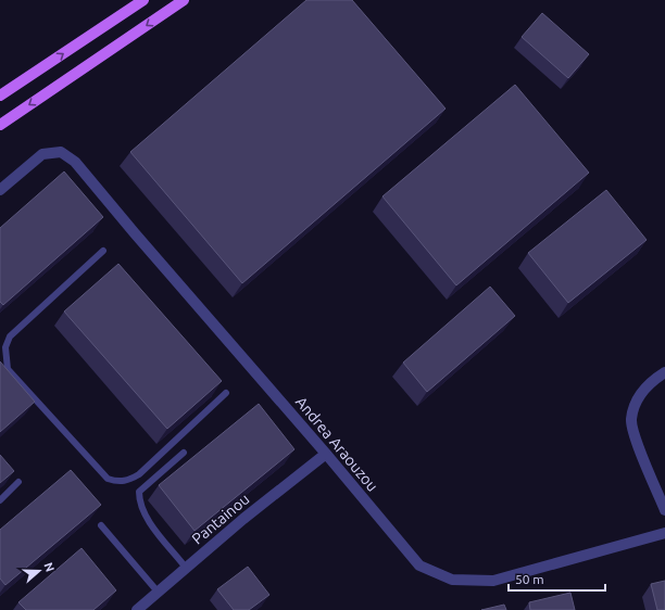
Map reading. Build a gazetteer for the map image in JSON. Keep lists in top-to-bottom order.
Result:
{
  "streets": {
    "street": ["Andrea Araouzou", "Pantainou"]
  },
  "crossings": [
    ["Andrea Araouzou", "Pantainou"]
  ],
  "scale_bar": "50 m",
  "north": "right"
}
